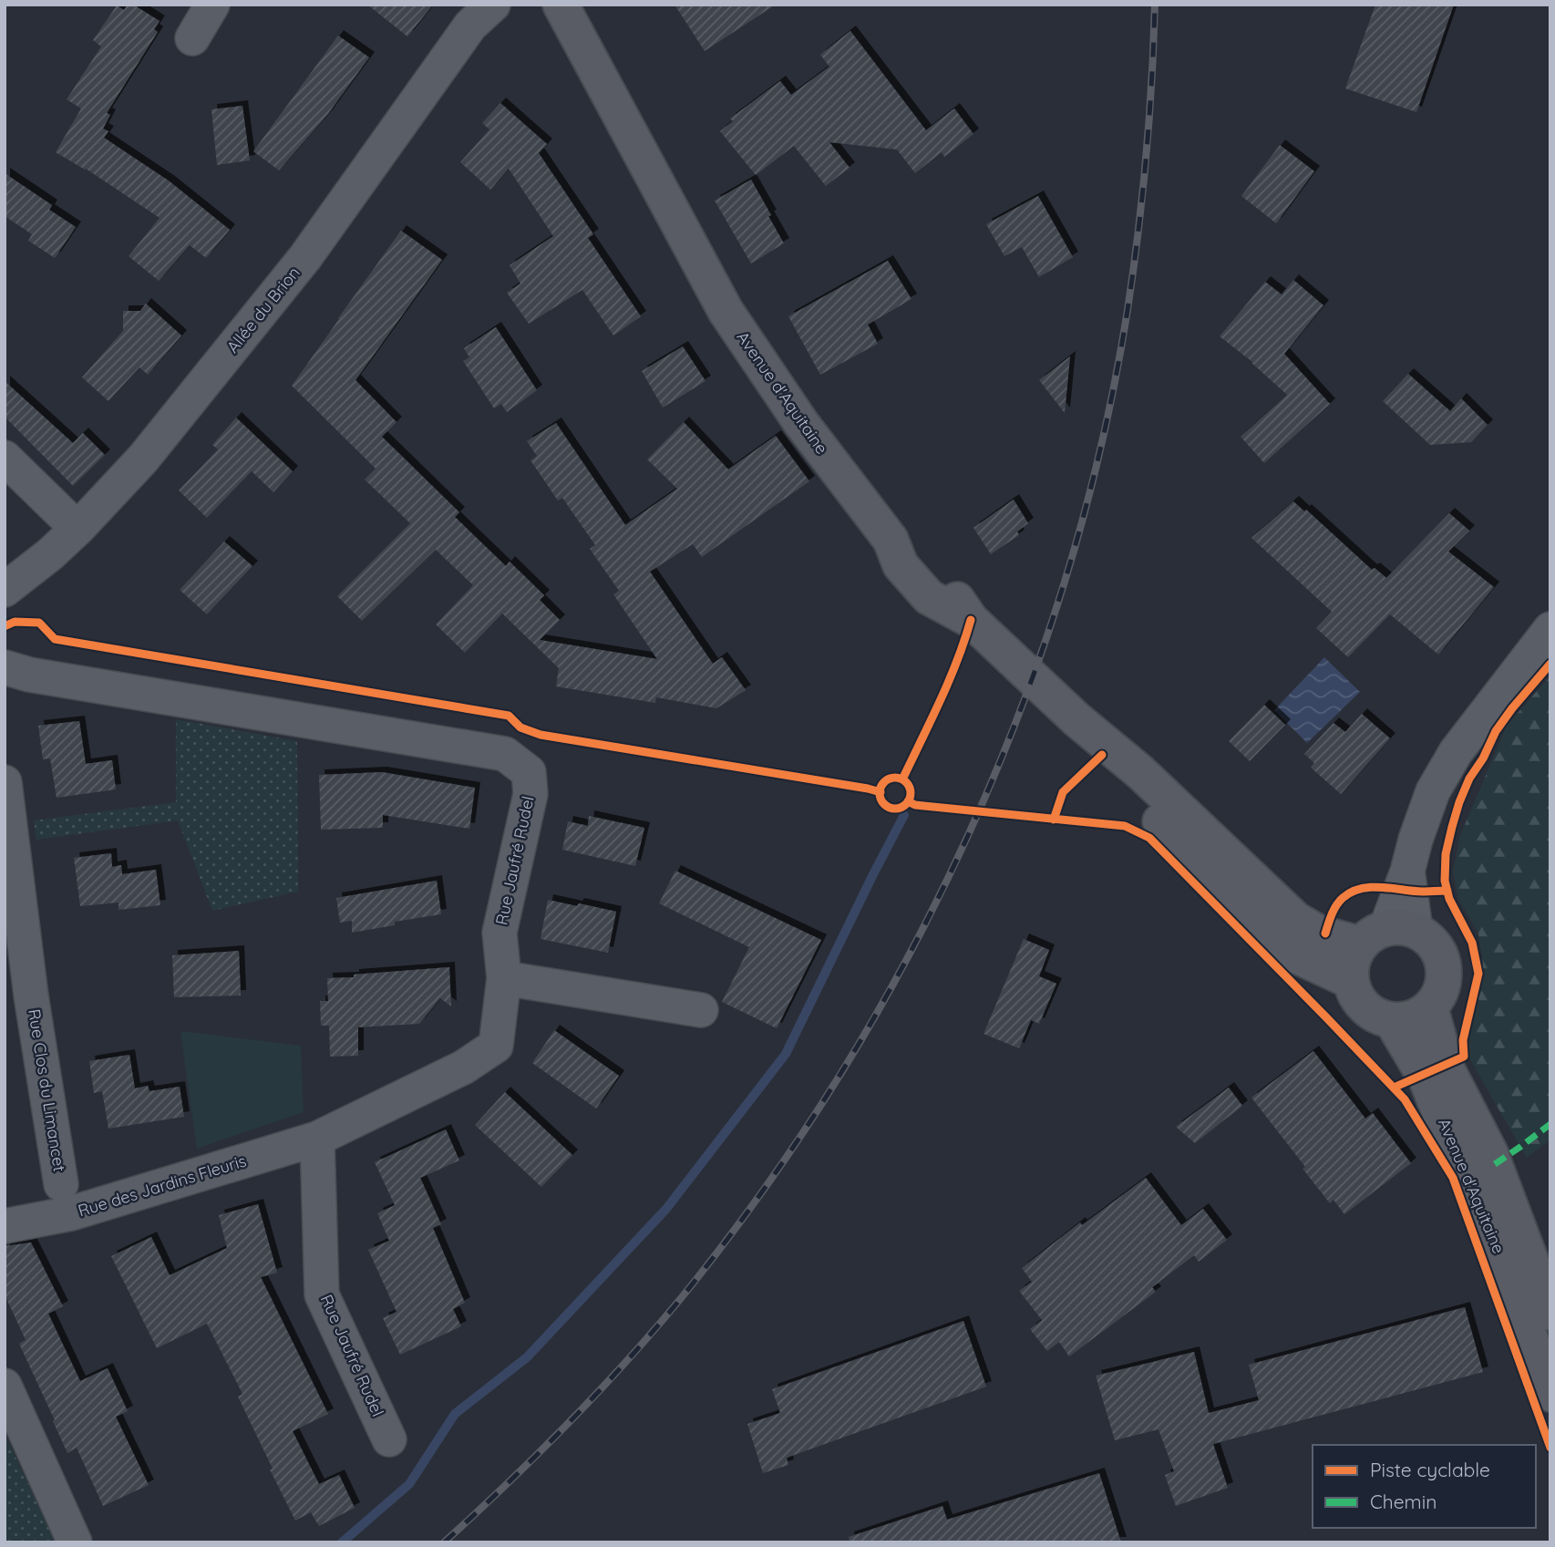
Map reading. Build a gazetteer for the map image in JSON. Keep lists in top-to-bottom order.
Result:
{
  "streets": {
    "street": [
      "Allée du Brion",
      "Avenue d'Aquitaine",
      "Rue Jaufré Rudel",
      "Rue Clos du Limancet",
      "Rue des Jardins Fleuris"
    ]
  },
  "crossings": [
    ["Rue Jaufré Rudel", "Rue des Jardins Fleuris"]
  ],
  "legend": ["Piste cyclable", "Chemin"]
}
